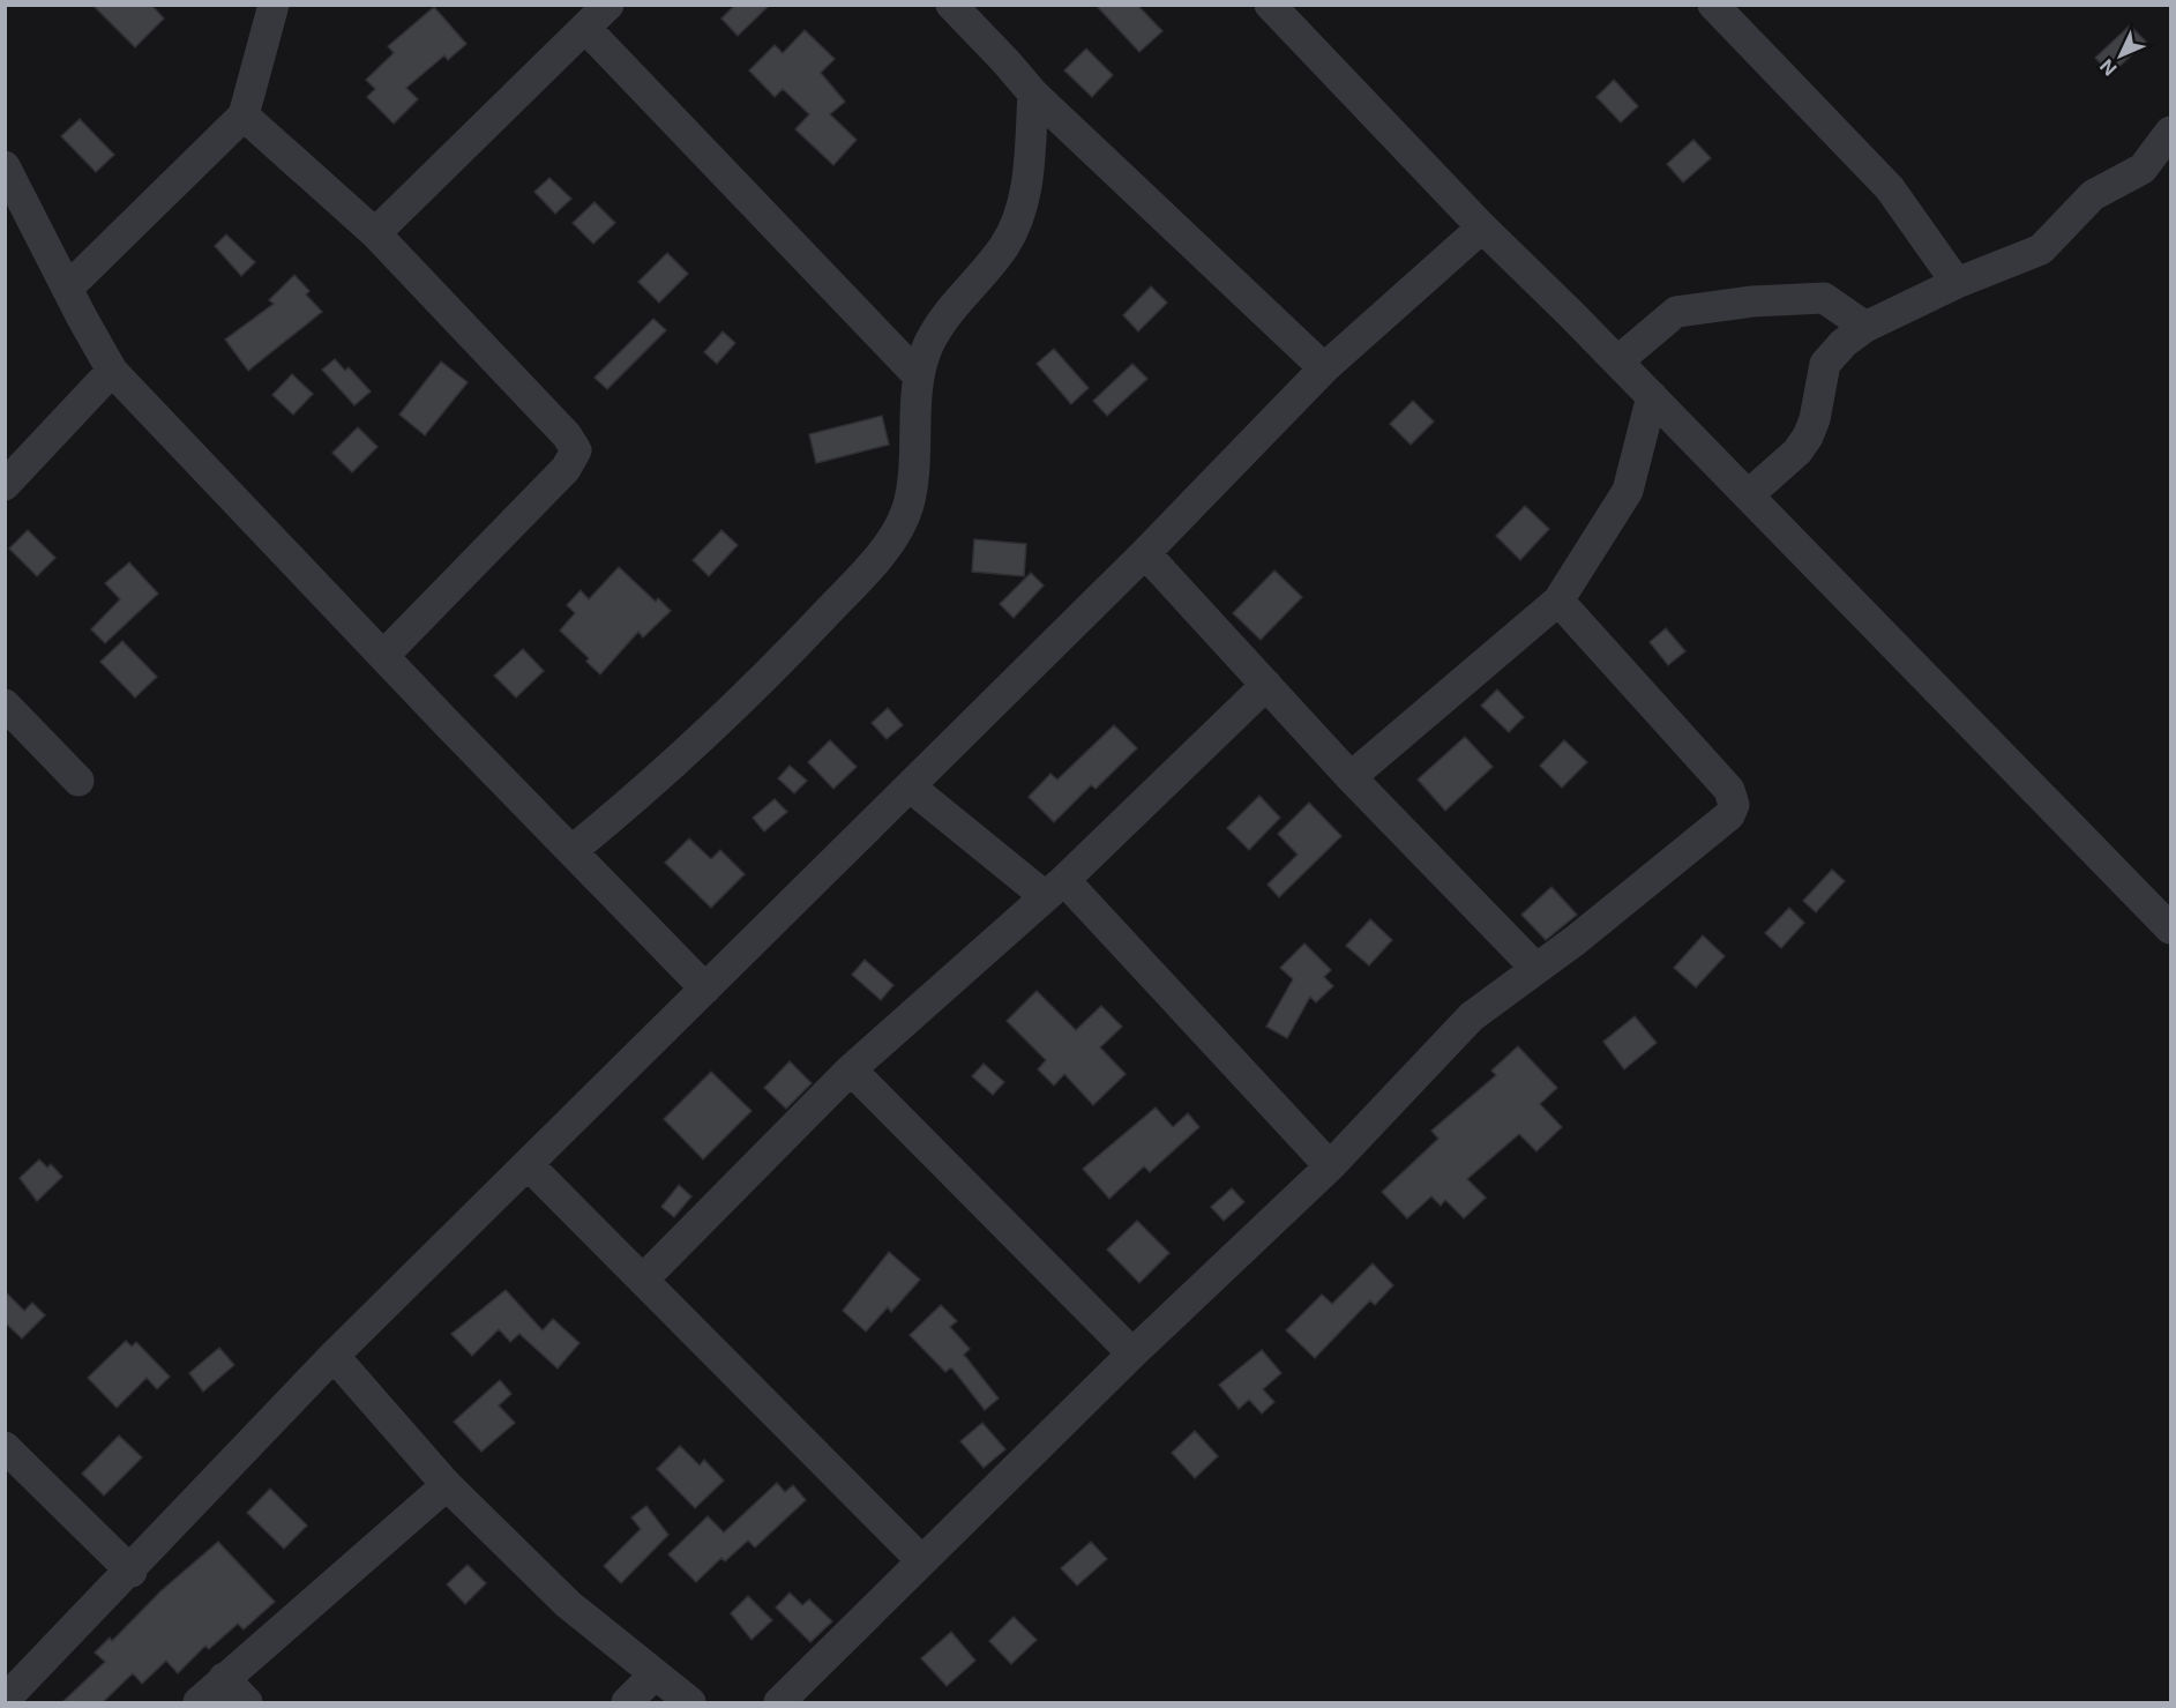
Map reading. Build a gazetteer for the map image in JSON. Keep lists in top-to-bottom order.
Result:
{
  "north": "bottom left"
}
